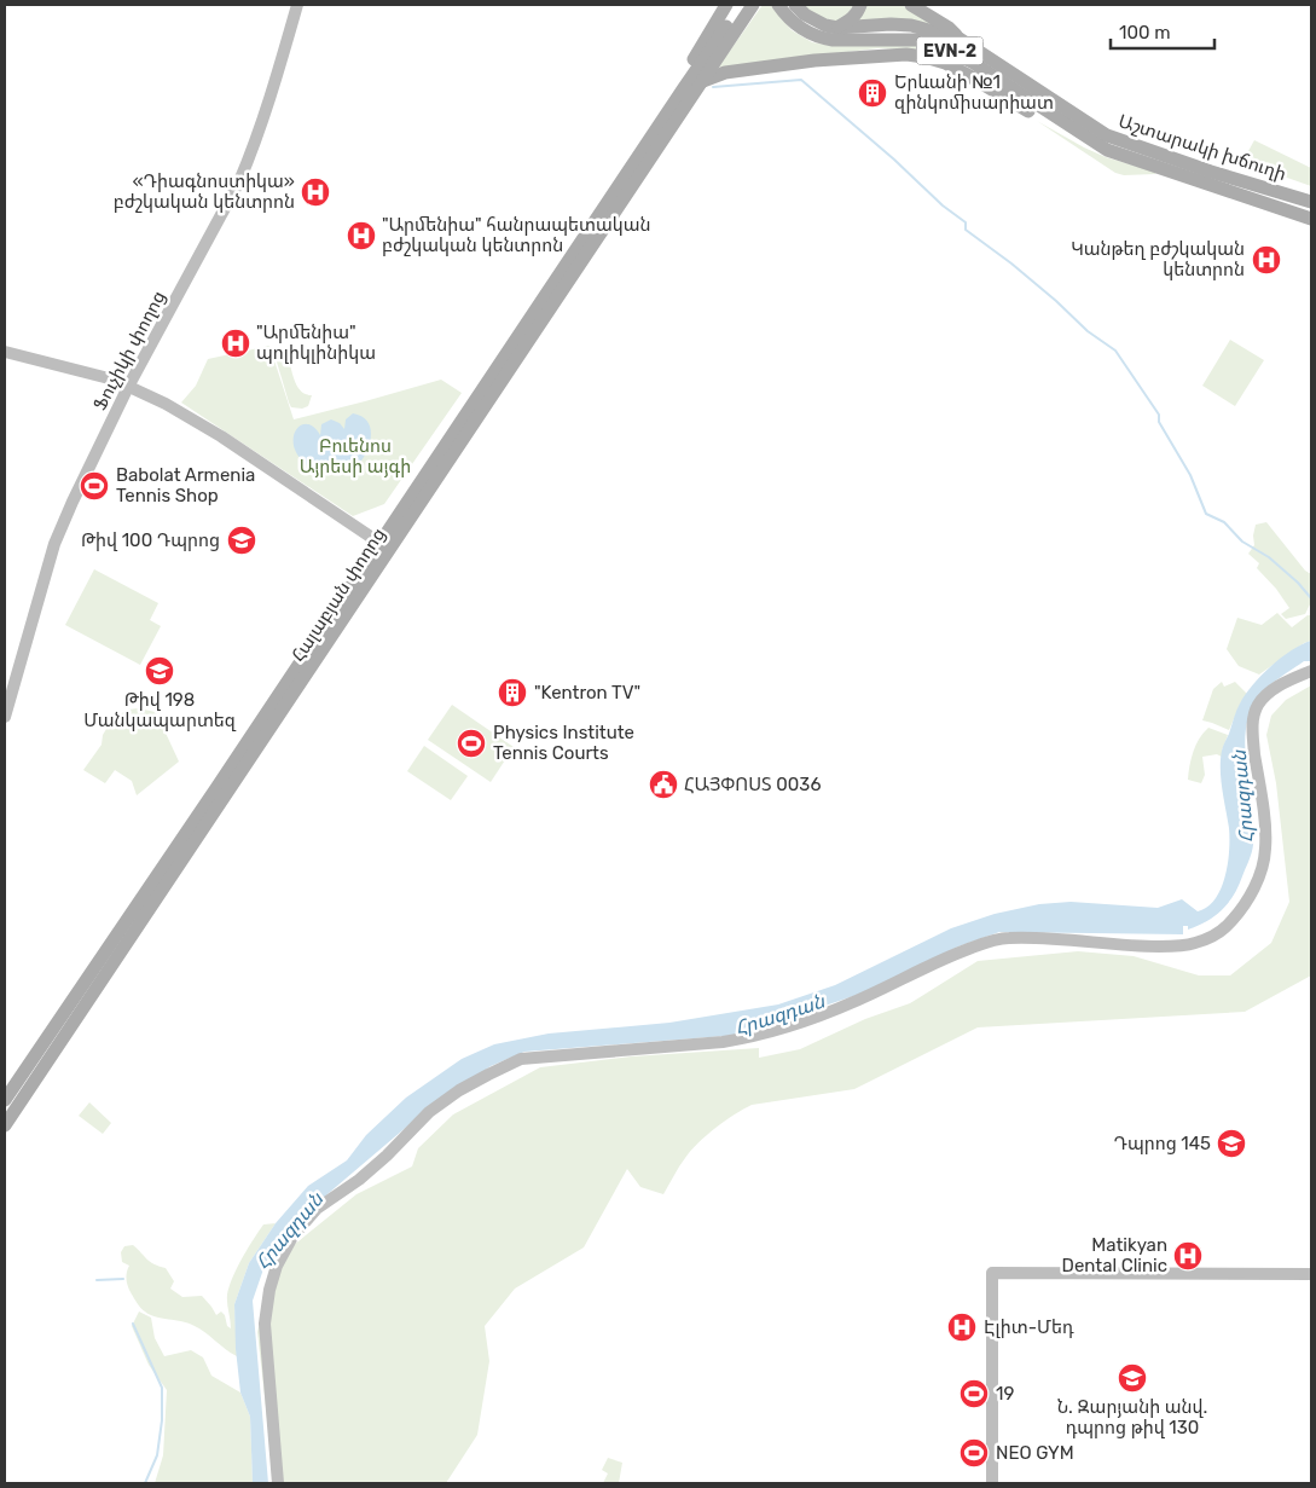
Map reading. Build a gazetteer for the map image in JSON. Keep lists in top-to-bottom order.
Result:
{
  "streets": {
    "main road": ["EVN-2", "Աշտարակի խճուղի", "Հալաբյան փողոց"],
    "street": ["Ֆուչիկի փողոց"]
  },
  "water": ["Հրազդան"],
  "parks": ["Բուենոս Այրեսի այգի"],
  "places": {
    "building": ["Երևանի №1 զինկոմիսարիատ", "\"Kentron TV\""],
    "hospital": [
      "«Դիագնոստիկա» բժշկական կենտրոն",
      "\"Արմենիա\" հանրապետական բժշկական կենտրոն",
      "Կանթեղ բժշկական կենտրոն",
      "\"Արմենիա\" պոլիկլինիկա",
      "Matikyan Dental Clinic",
      "Էլիտ-Մեդ"
    ],
    "sports": [
      "Babolat Armenia Tennis Shop",
      "Physics Institute Tennis Courts",
      "19",
      "NEO GYM"
    ],
    "school or university": [
      "Թիվ 100 Դպրոց",
      "Թիվ 198 Մանկապարտեզ",
      "Դպրոց 145",
      "Ն. Զարյանի անվ. դպրոց թիվ 130"
    ],
    "public building": ["ՀԱՅՓՈՍՏ 0036"]
  },
  "scale_bar": "100 m"
}
